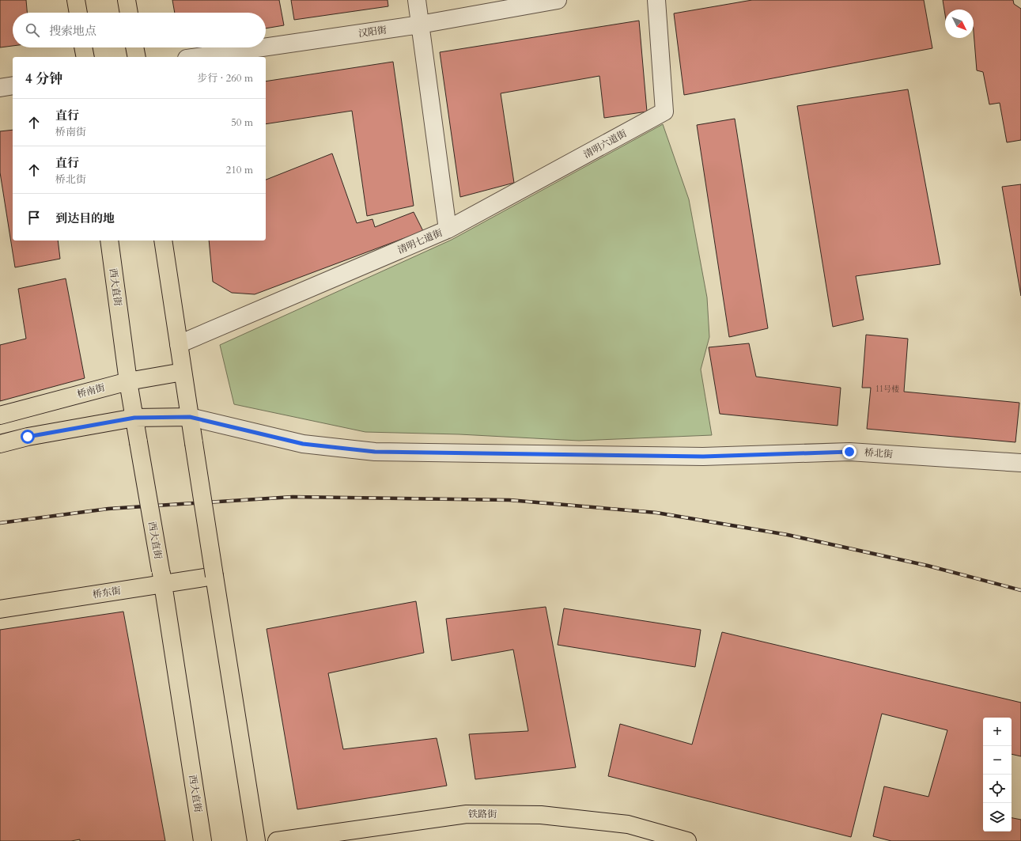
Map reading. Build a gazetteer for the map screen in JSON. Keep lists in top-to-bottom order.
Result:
{
  "streets": {
    "main road": [
      "西大直街",
      "桥南街",
      "桥东街",
      "铁路街"
    ],
    "street": [
      "汉阳街",
      "清明六道街",
      "清明七道街",
      "桥北街"
    ]
  },
  "crossings": [
    ["汉阳街", "清明七道街"],
    ["清明六道街", "清明七道街"],
    ["西大直街", "桥南街"],
    ["西大直街", "桥东街"]
  ],
  "house_numbers": ["11号楼"],
  "north": "bottom right",
  "page": {
    "search": "搜索地点",
    "heading": ["4 分钟", "步行 · 260 m"],
    "list": [
      ["直行", "桥南街", "50 m"],
      ["直行", "桥北街", "210 m"],
      "到达目的地"
    ],
    "map_buttons": ["+", "−"]
  }
}
